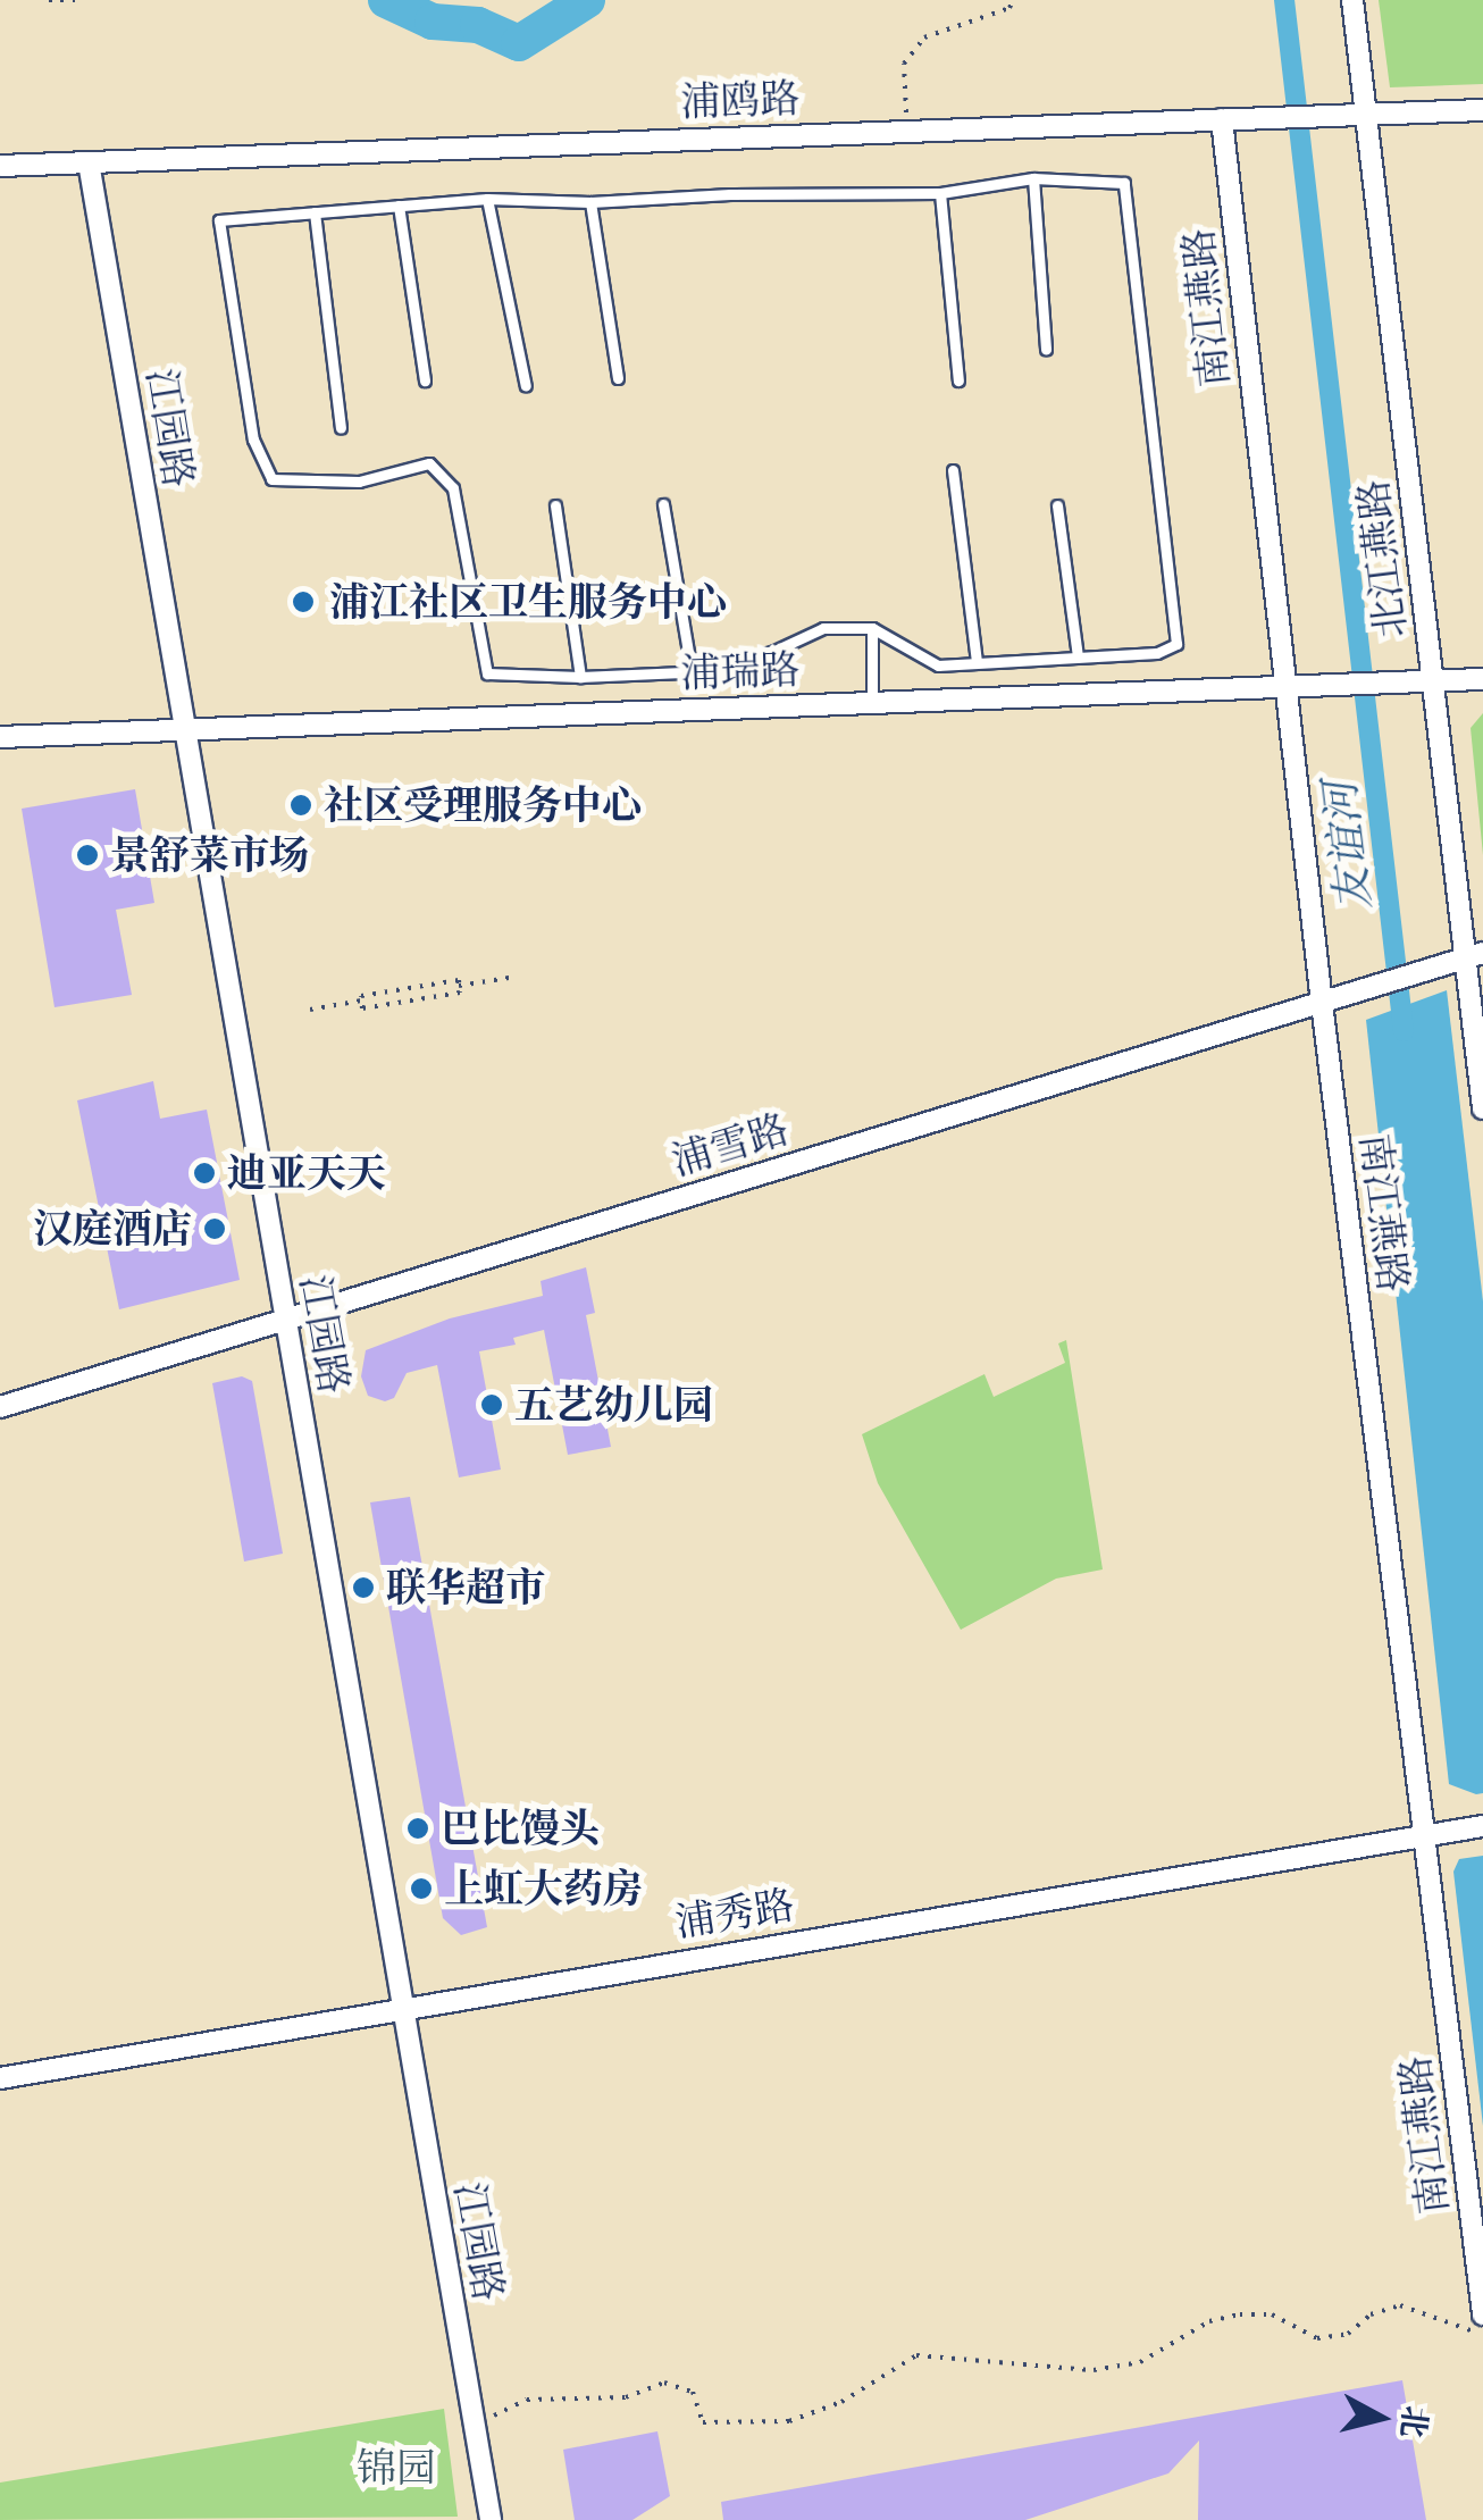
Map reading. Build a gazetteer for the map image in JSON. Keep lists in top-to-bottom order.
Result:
{
  "streets": {
    "street": [
      "浦鸥路",
      "南江燕路",
      "江园路",
      "北江燕路",
      "浦瑞路",
      "浦雪路",
      "浦秀路"
    ]
  },
  "crossings": [
    ["浦鸥路", "南江燕路"],
    ["浦鸥路", "江园路"],
    ["浦鸥路", "北江燕路"],
    ["南江燕路", "浦瑞路"],
    ["南江燕路", "浦雪路"],
    ["南江燕路", "浦秀路"],
    ["江园路", "浦瑞路"],
    ["江园路", "浦雪路"],
    ["江园路", "浦秀路"],
    ["北江燕路", "浦瑞路"],
    ["北江燕路", "浦雪路"]
  ],
  "water": ["友谊河"],
  "parks": ["锦园"],
  "places": [
    "浦江社区卫生服务中心",
    "社区受理服务中心",
    "景舒菜市场",
    "迪亚天天",
    "汉庭酒店",
    "五艺幼儿园",
    "联华超市",
    "巴比馒头",
    "上虹大药房"
  ],
  "north": "right"
}
